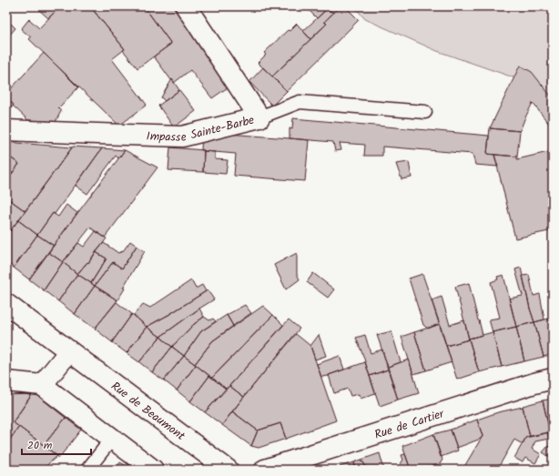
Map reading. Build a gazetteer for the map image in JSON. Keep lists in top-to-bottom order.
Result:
{
  "streets": {
    "street": ["Impasse Sainte-Barbe", "Rue de Beaumont", "Rue de Cartier"]
  },
  "scale_bar": "20 m"
}
